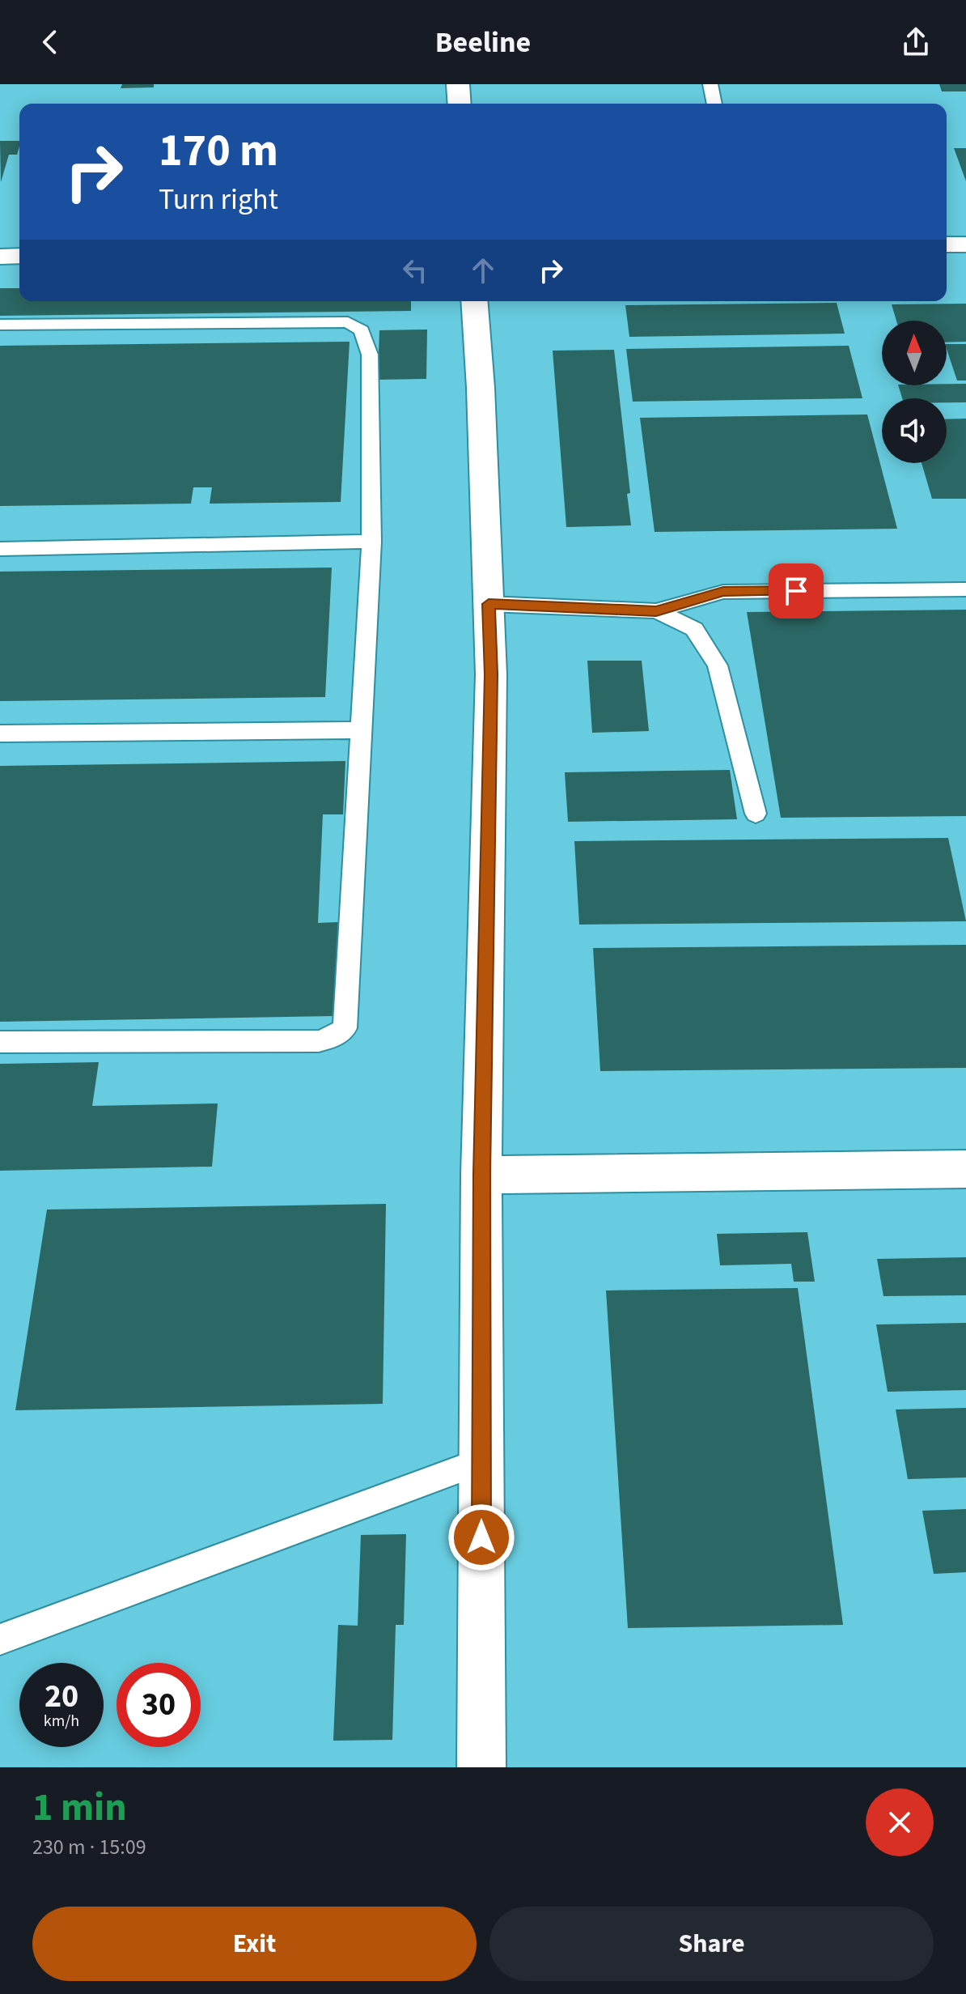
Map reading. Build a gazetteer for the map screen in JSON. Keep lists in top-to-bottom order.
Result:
{
  "north": "top",
  "page": {
    "header": "Beeline",
    "turn": ["170 m", "Turn right"],
    "speed": "20 km/h",
    "limit": "30",
    "heading": ["1 min", "230 m · 15:09"],
    "buttons": ["Exit", "Share"]
  }
}
